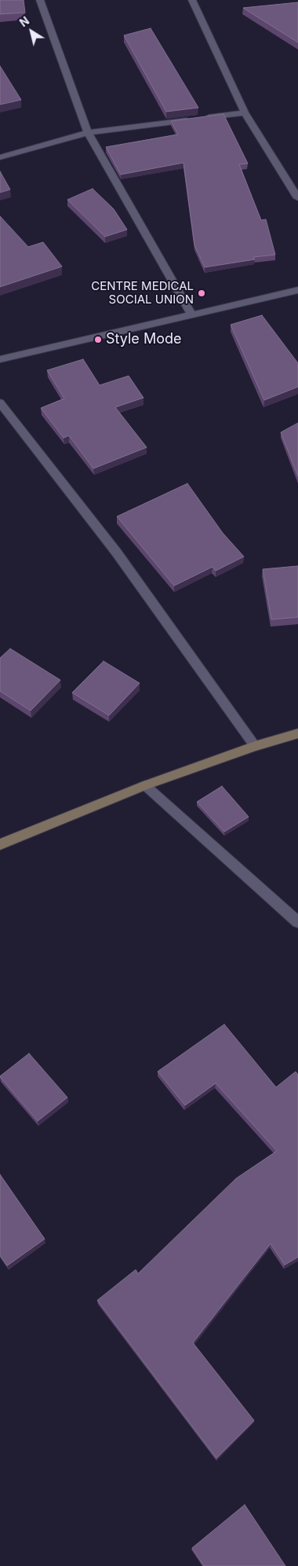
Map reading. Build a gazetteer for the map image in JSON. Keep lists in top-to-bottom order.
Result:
{
  "places": ["CENTRE MEDICAL SOCIAL UNION", "Style Mode"],
  "north": "top left"
}
